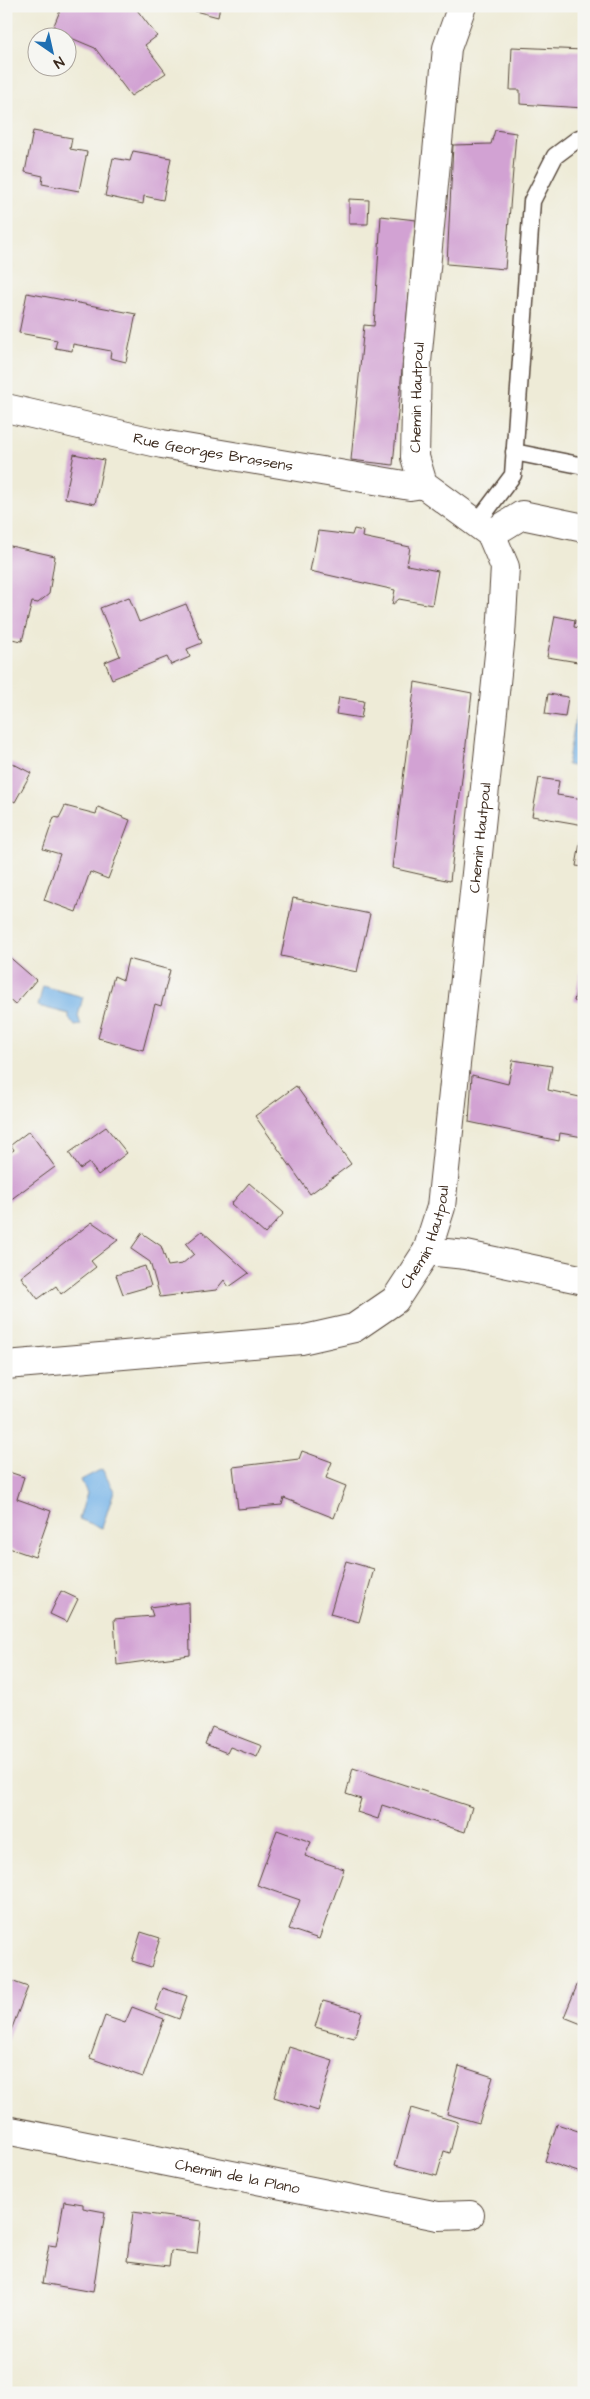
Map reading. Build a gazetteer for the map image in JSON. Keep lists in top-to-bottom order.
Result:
{
  "streets": {
    "street": ["Chemin Hautpoul", "Rue Georges Brassens", "Chemin de la Plano"]
  },
  "crossings": [
    ["Chemin Hautpoul", "Rue Georges Brassens"]
  ],
  "north": "bottom right"
}
